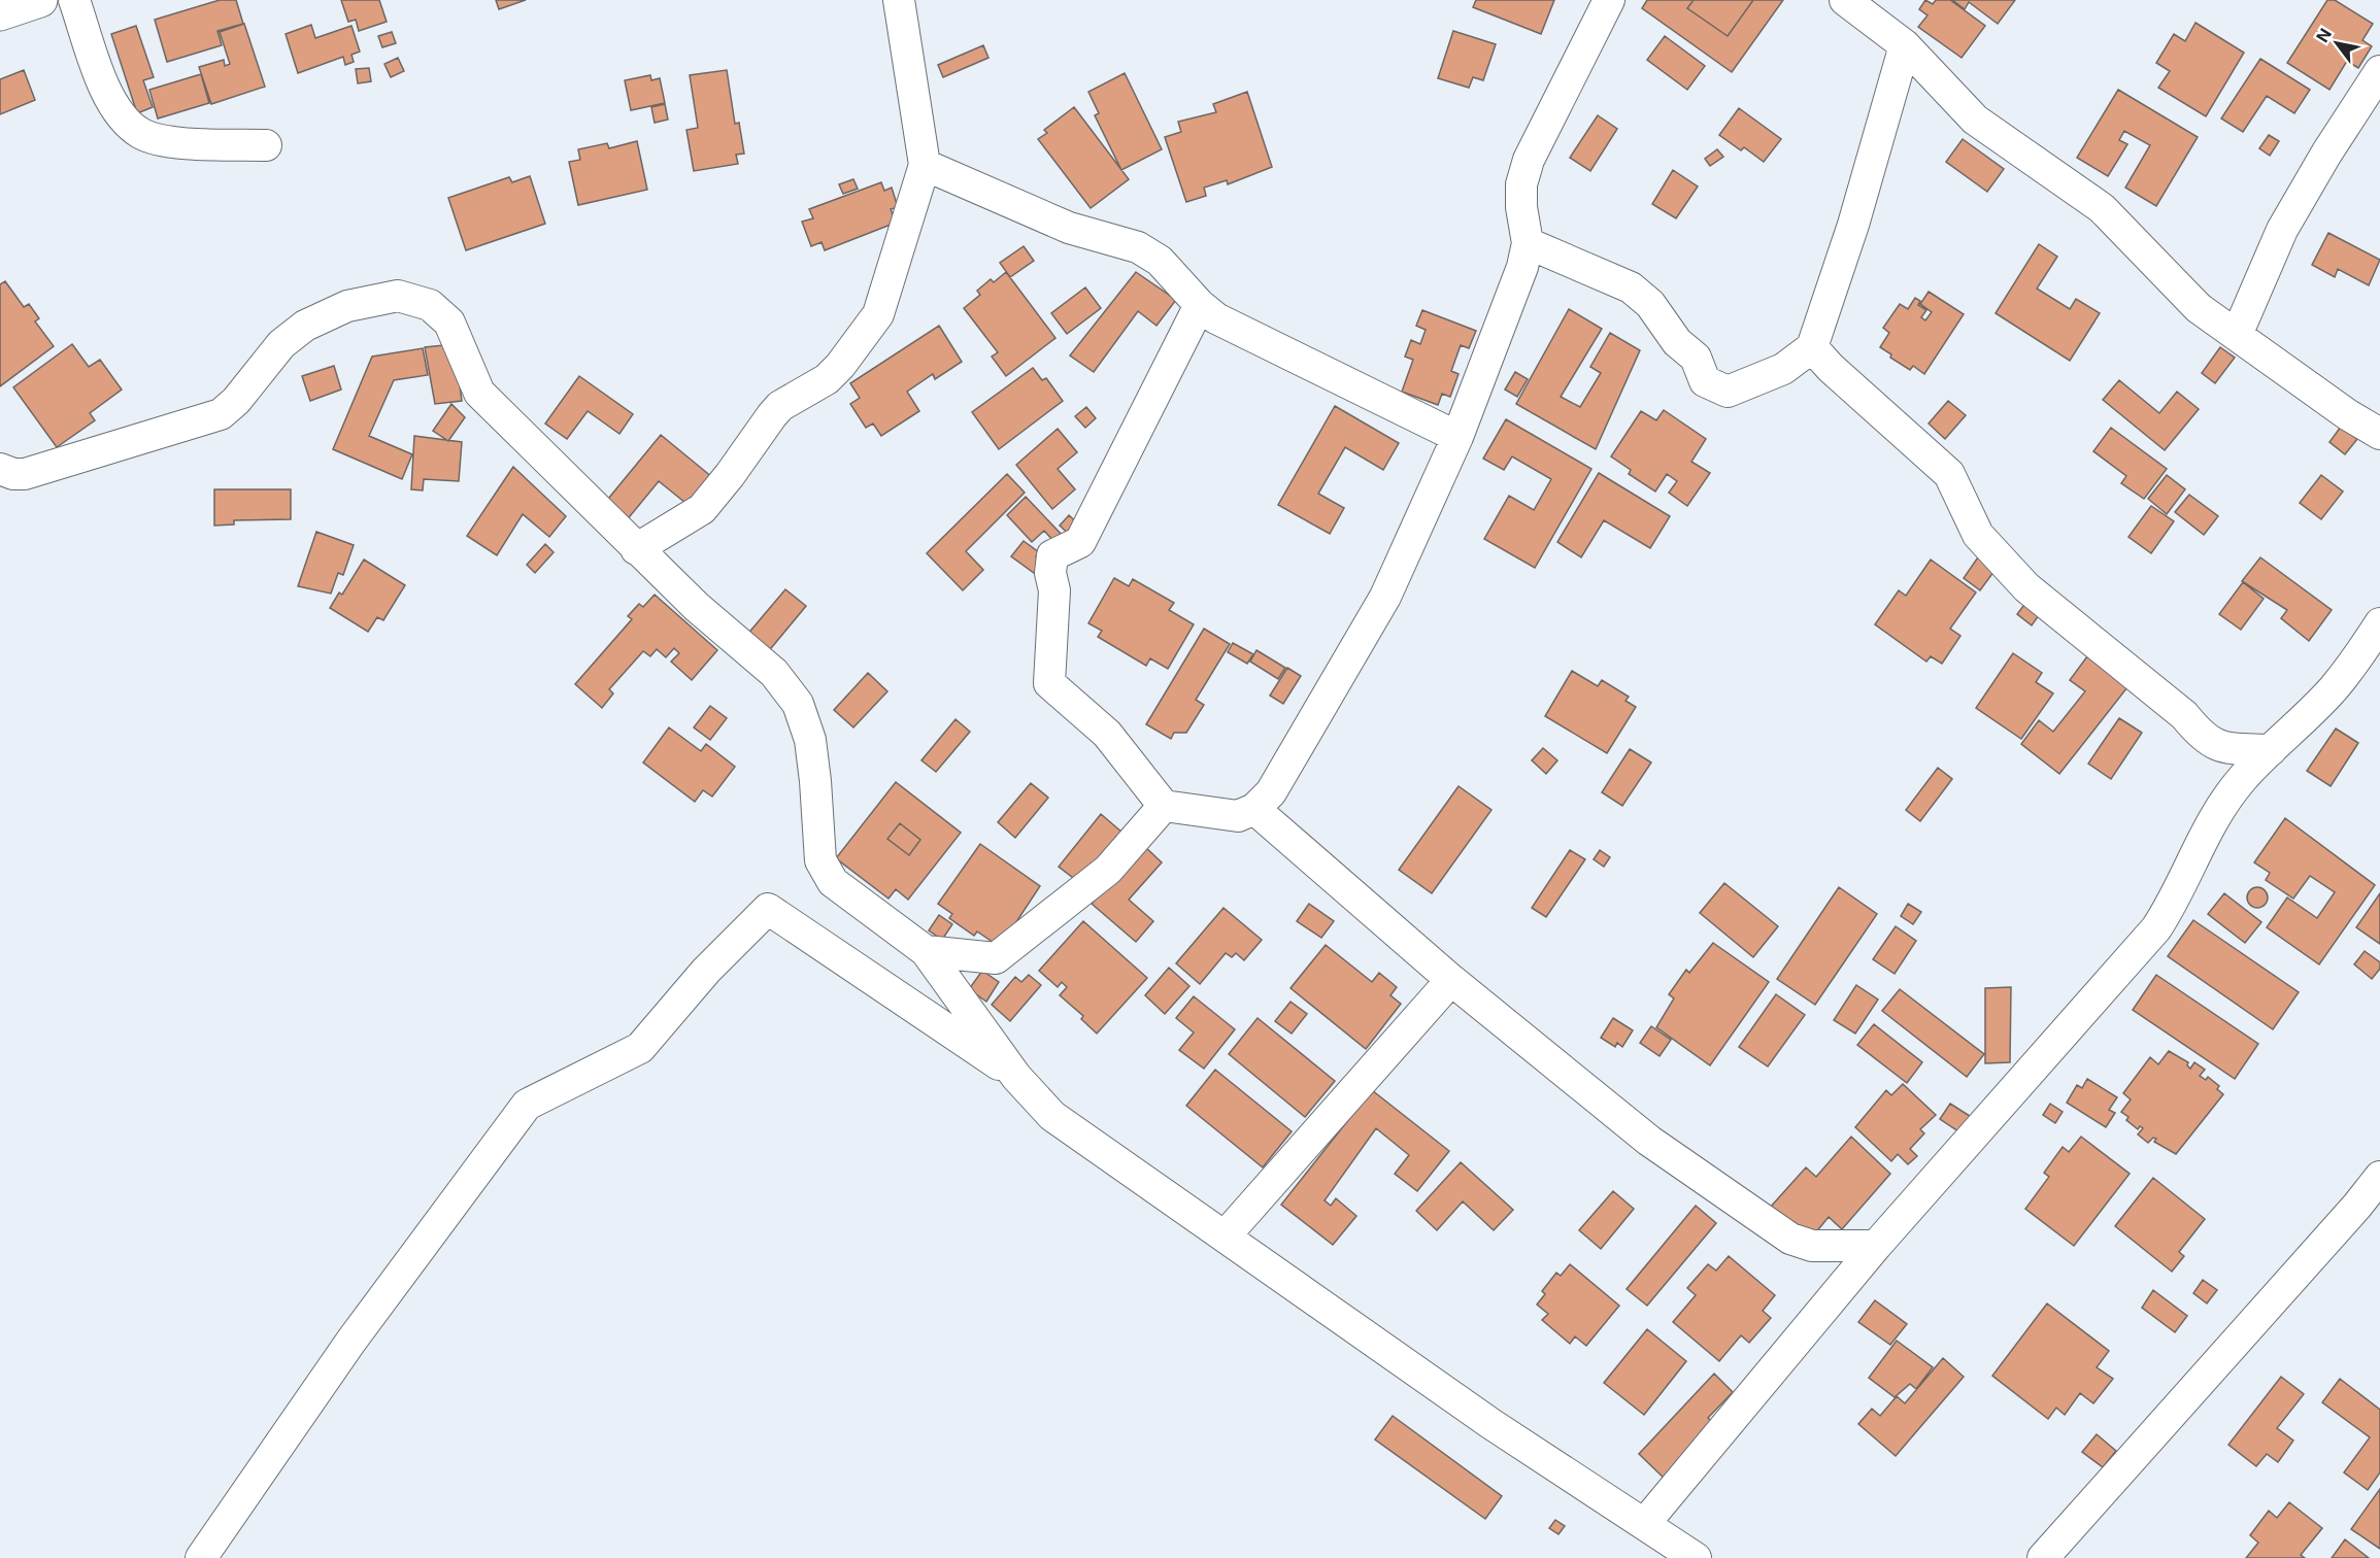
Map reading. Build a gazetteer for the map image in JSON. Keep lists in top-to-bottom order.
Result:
{
  "north": "top left"
}
